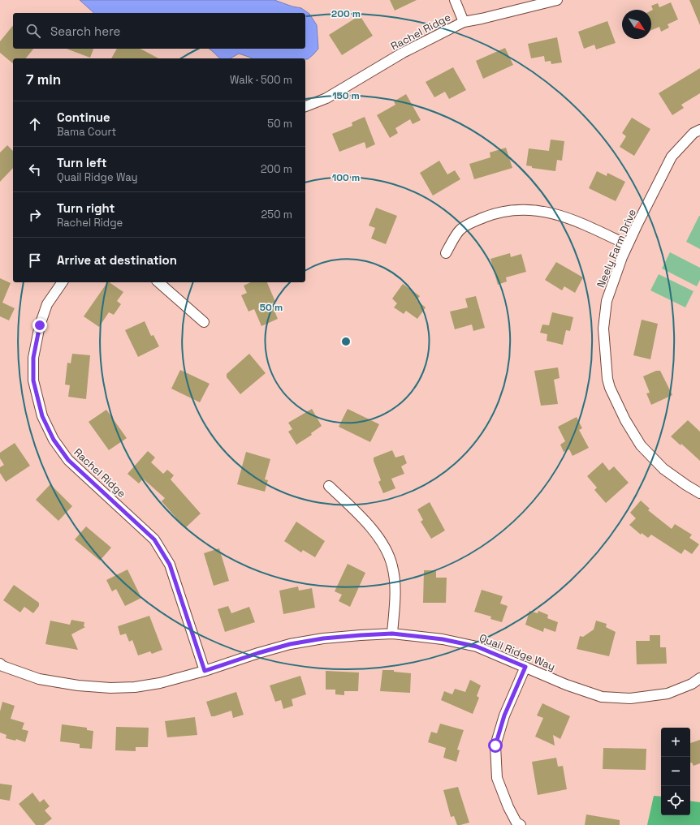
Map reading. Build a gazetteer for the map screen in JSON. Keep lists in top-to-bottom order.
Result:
{
  "streets": {
    "street": ["Rachel Ridge", "Neely Farm Drive", "Quail Ridge Way"]
  },
  "crossings": [
    ["Rachel Ridge", "Quail Ridge Way"]
  ],
  "north": "bottom right",
  "page": {
    "search": "Search here",
    "heading": ["7 min", "Walk · 500 m"],
    "list": [
      ["Continue", "Bama Court", "50 m"],
      ["Turn left", "Quail Ridge Way", "200 m"],
      ["Turn right", "Rachel Ridge", "250 m"],
      "Arrive at destination"
    ],
    "map_buttons": ["+", "−"]
  },
  "rings": [
    "200 m",
    "150 m",
    "100 m",
    "50 m"
  ]
}
